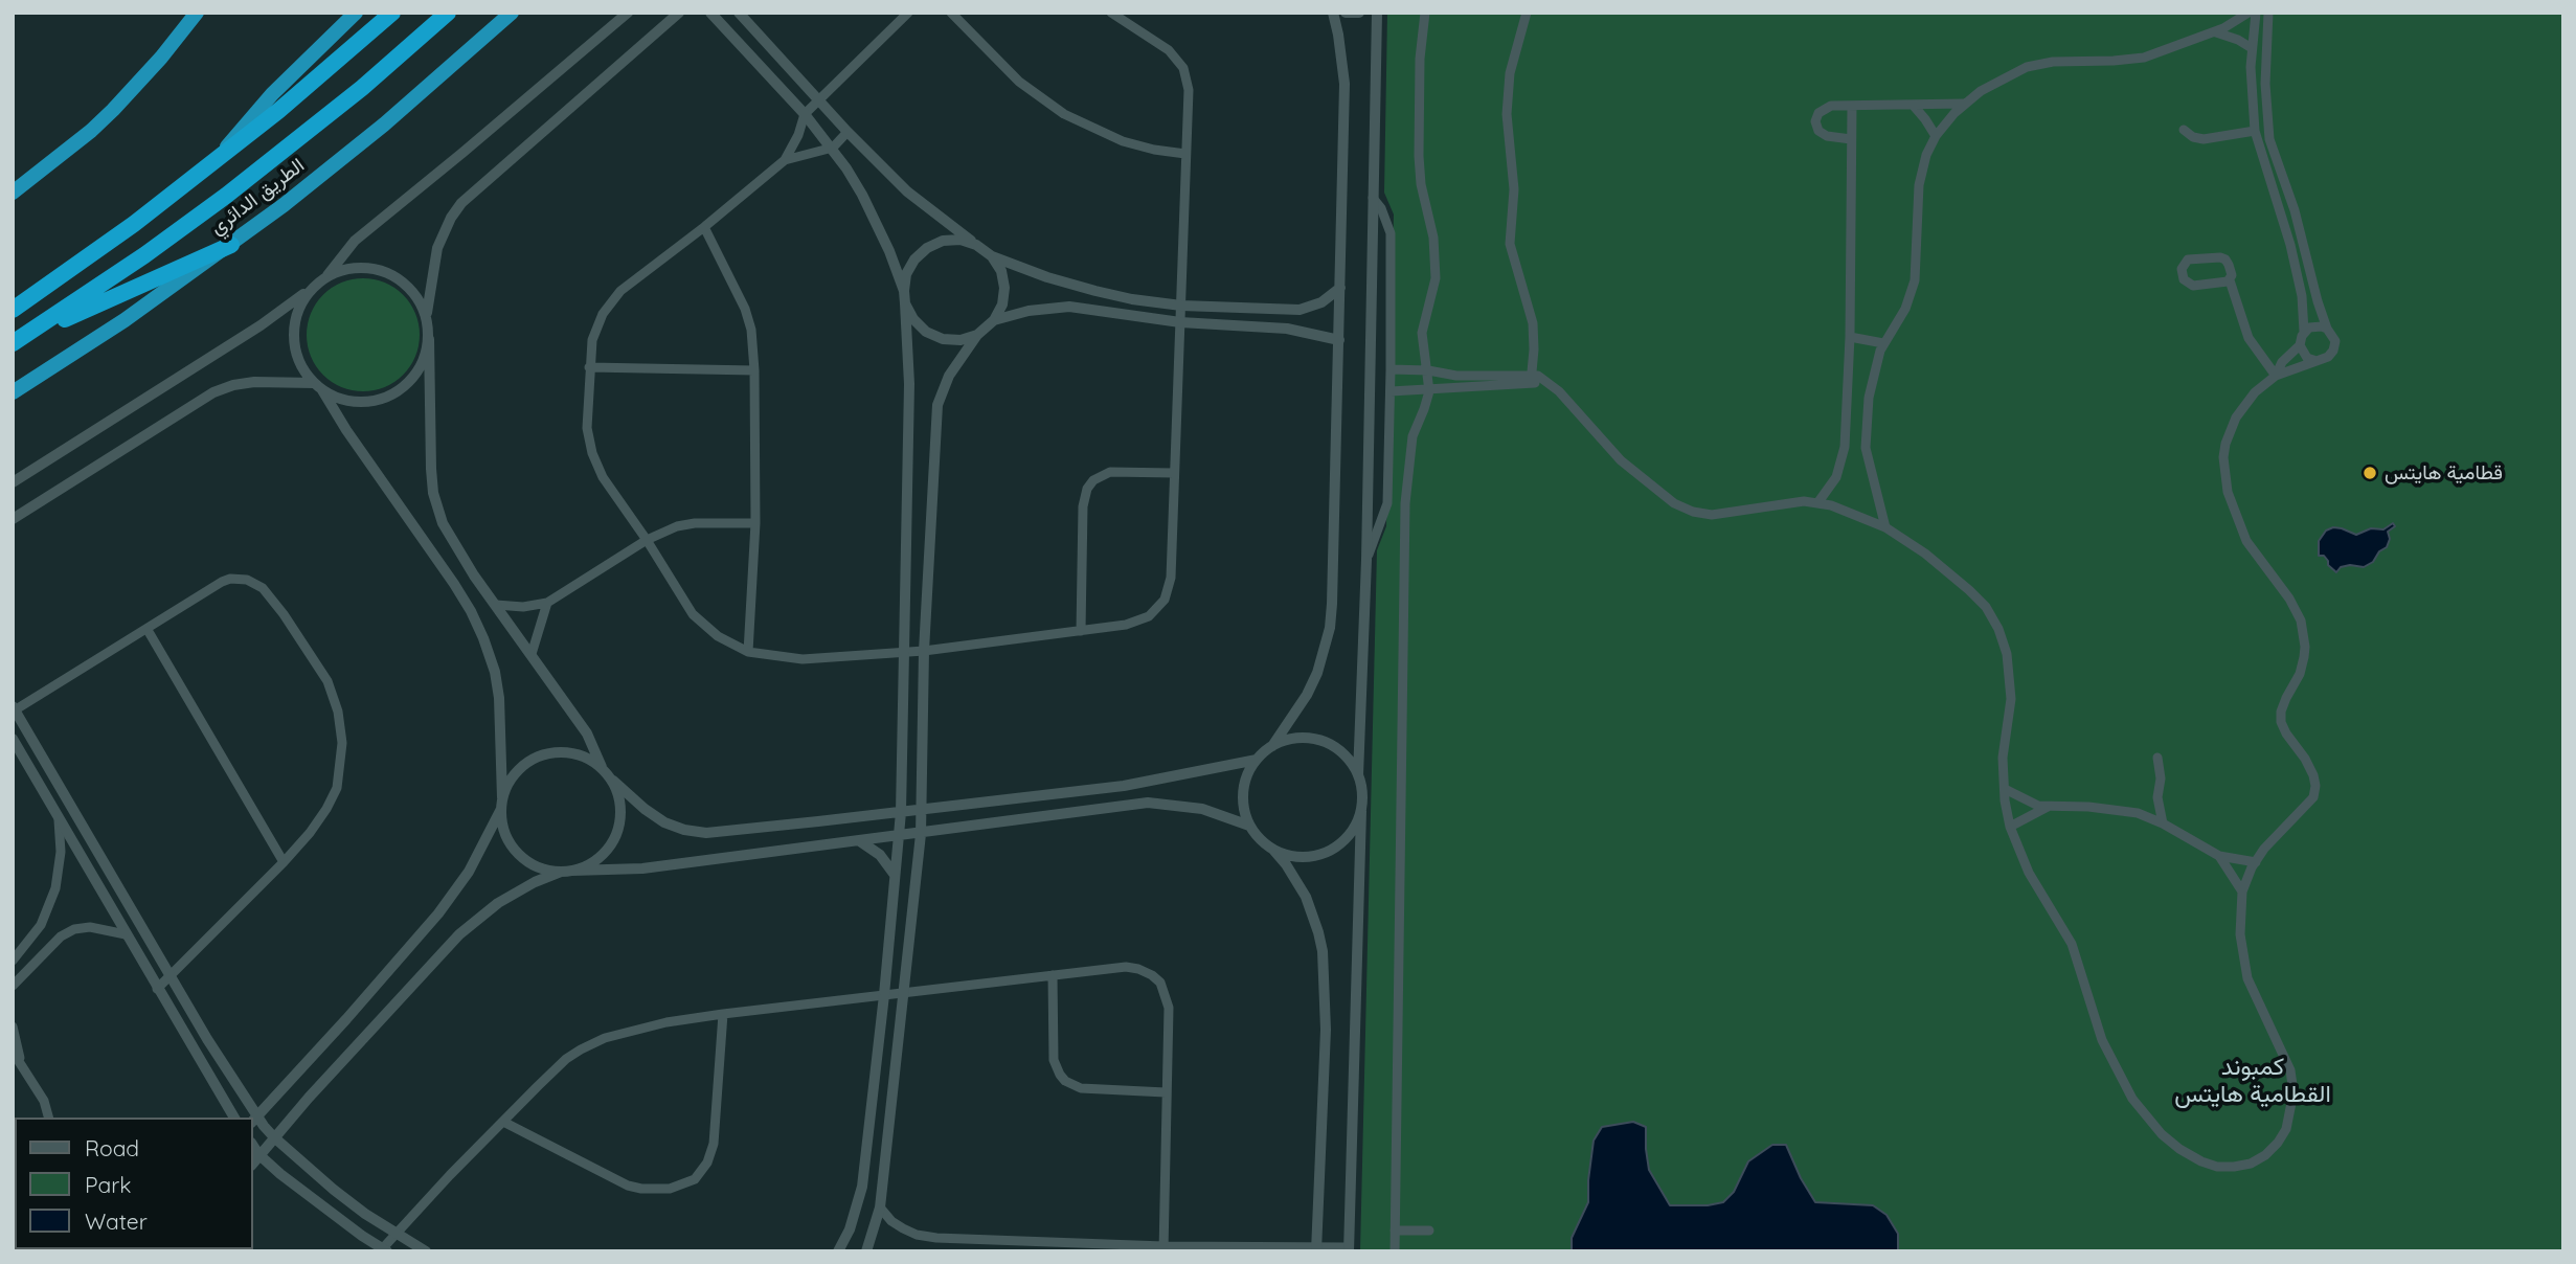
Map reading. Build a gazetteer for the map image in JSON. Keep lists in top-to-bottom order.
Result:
{
  "streets": {
    "highway": ["الطريق الدائري"]
  },
  "districts": ["كمبوند القطامية هايتس"],
  "places": ["قطامية هايتس"],
  "legend": ["Road", "Park", "Water"]
}
